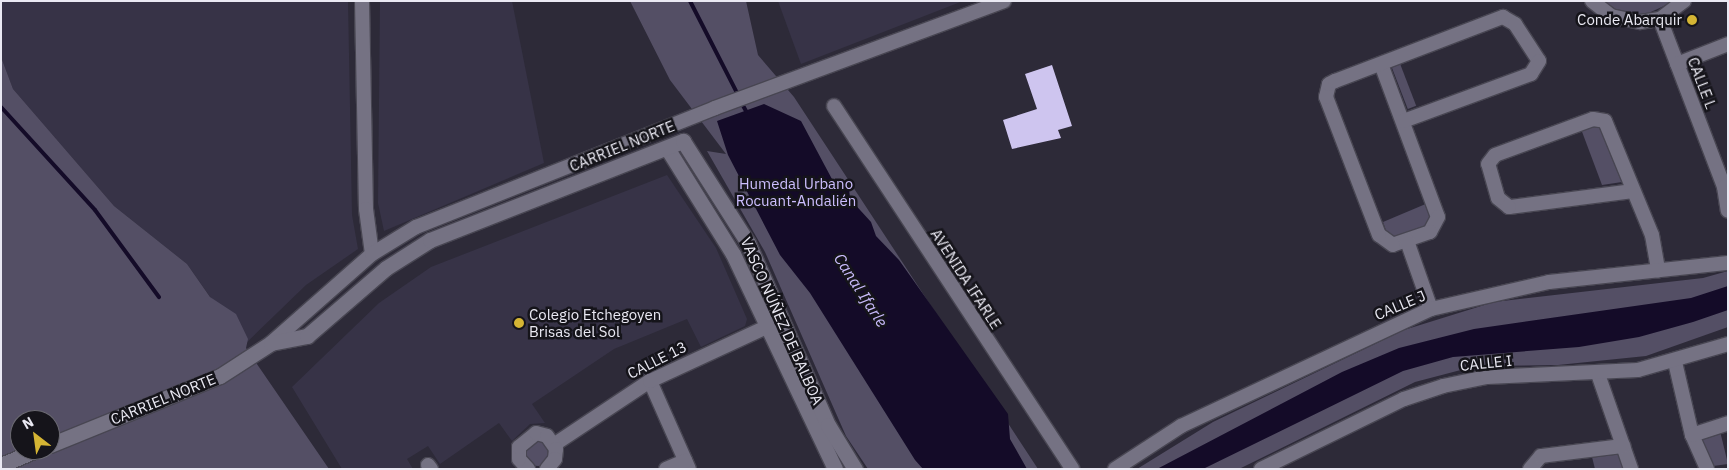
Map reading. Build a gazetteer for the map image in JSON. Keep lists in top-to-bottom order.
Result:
{
  "streets": {
    "street": [
      "CALLE L",
      "CARRIEL NORTE",
      "AVENIDA IFARLE",
      "CALLE J",
      "VASCO NÚÑEZ DE BALBOA",
      "CALLE 13",
      "CALLE I"
    ]
  },
  "crossings": [
    ["CARRIEL NORTE", "VASCO NÚÑEZ DE BALBOA"],
    ["VASCO NÚÑEZ DE BALBOA", "CALLE 13"]
  ],
  "water": ["Canal Ifarle"],
  "parks": ["Humedal Urbano Rocuant-Andalién"],
  "places": ["Conde Abarquir", "Colegio Etchegoyen Brisas del Sol"],
  "north": "top left"
}
